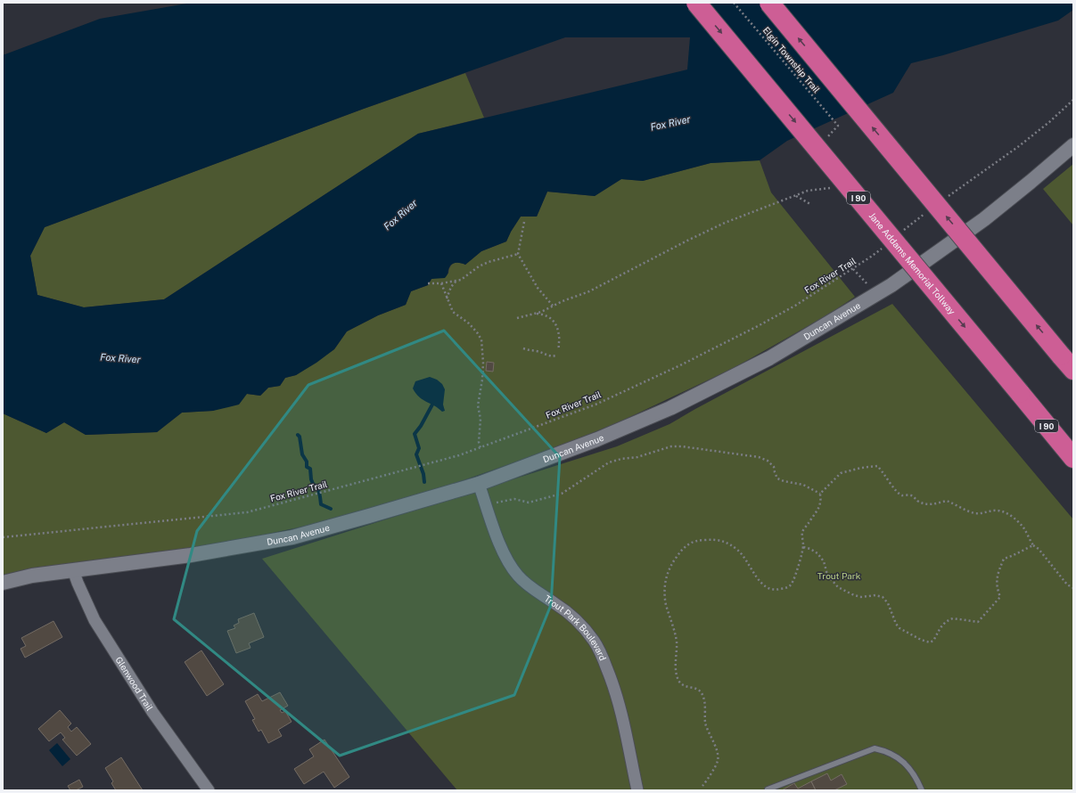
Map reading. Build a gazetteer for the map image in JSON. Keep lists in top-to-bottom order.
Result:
{
  "streets": {
    "highway": ["I 90", "Jane Addams Memorial Tollway"],
    "street": ["Duncan Avenue", "Trout Park Boulevard", "Glenwood Trail"],
    "path": ["Elgin Township Trail", "Fox River Trail"]
  },
  "crossings": [
    ["Duncan Avenue", "Trout Park Boulevard"],
    ["Duncan Avenue", "Glenwood Trail"]
  ],
  "water": ["Fox River"],
  "parks": ["Trout Park"]
}
